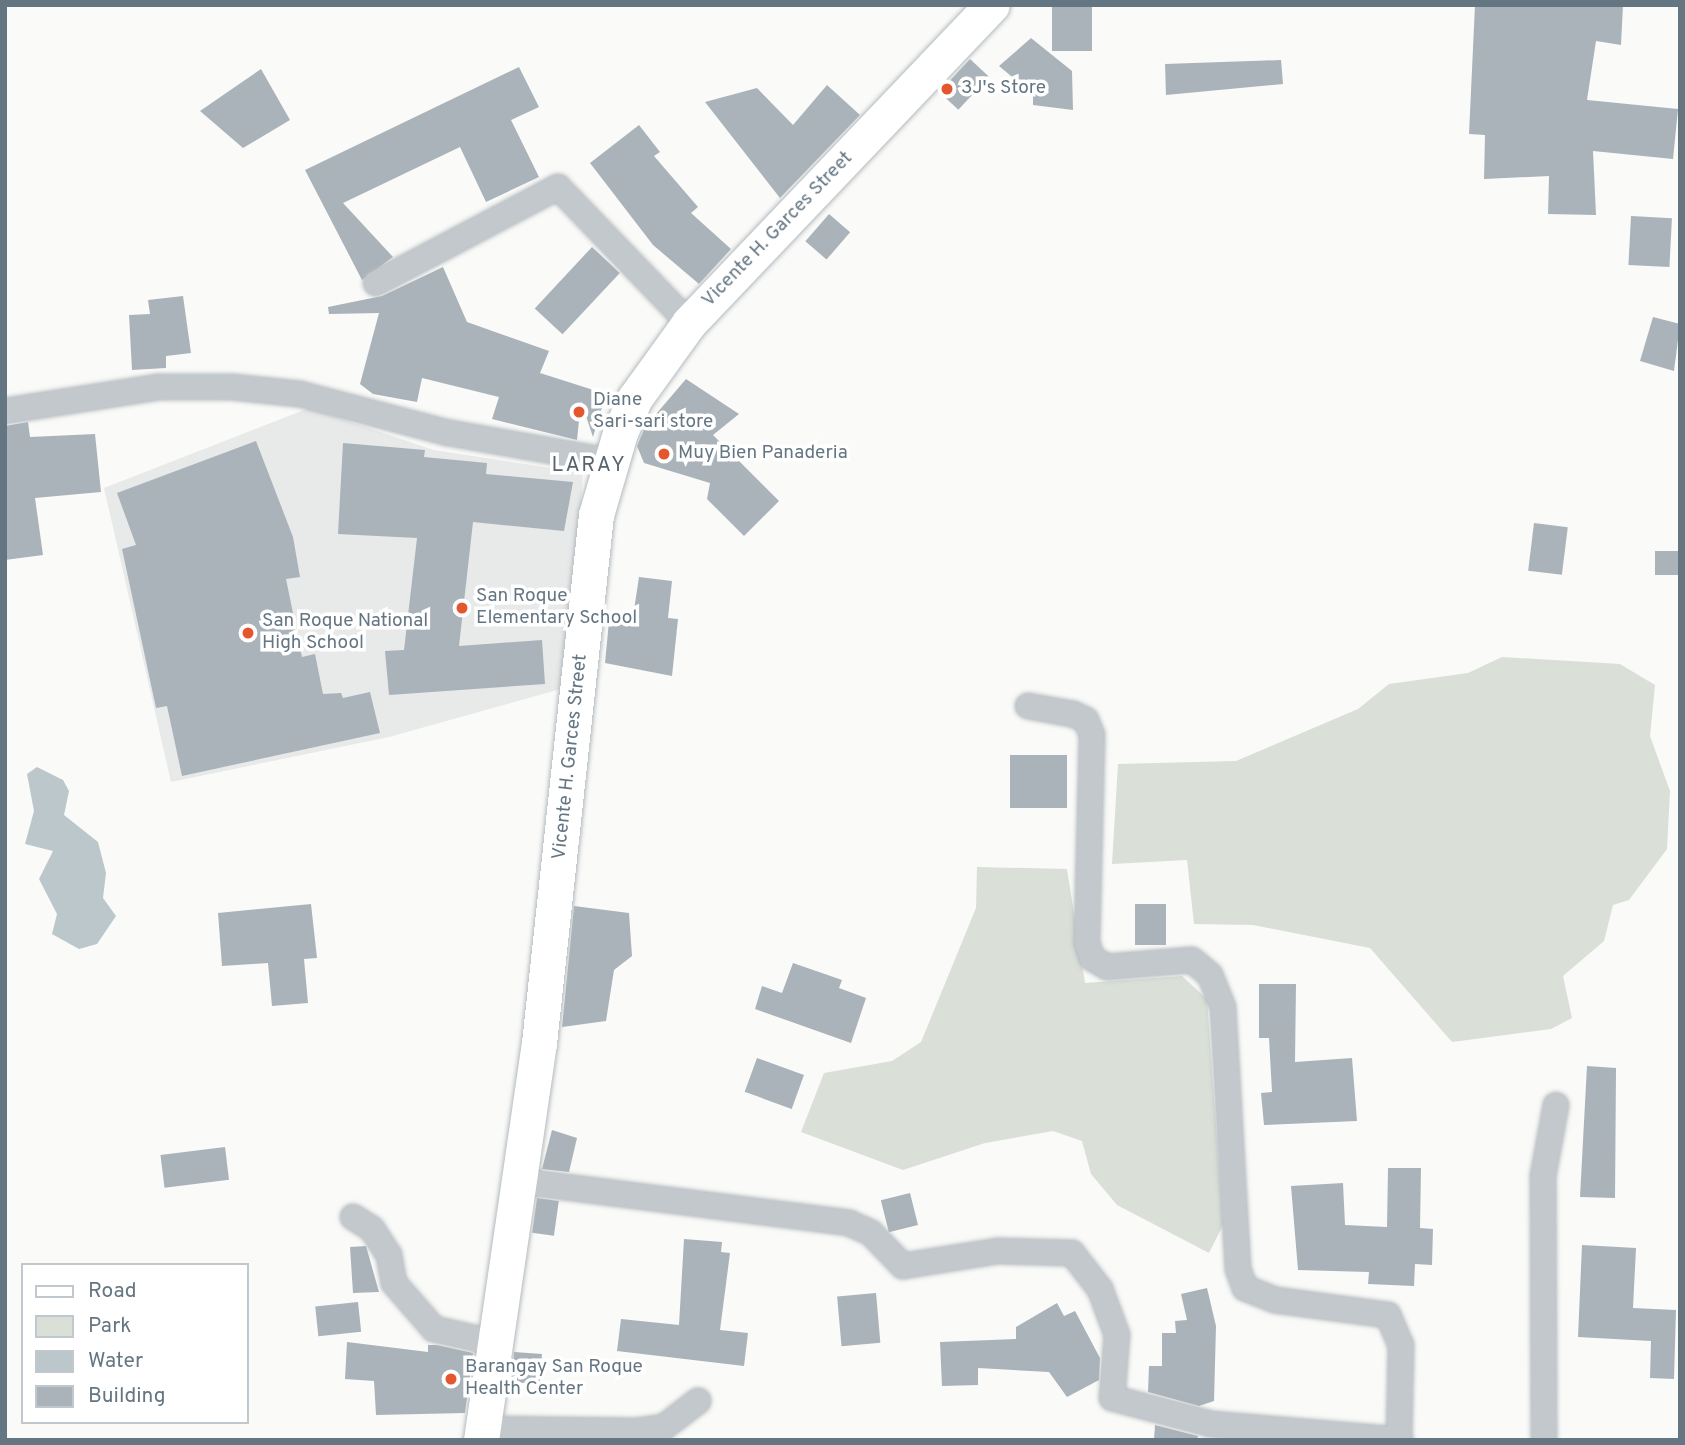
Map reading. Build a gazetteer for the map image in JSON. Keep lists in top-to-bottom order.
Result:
{
  "streets": {
    "street": ["Vicente H. Garces Street"]
  },
  "districts": ["LARAY"],
  "places": [
    "3J's Store",
    "Diane Sari-sari store",
    "Muy Bien Panaderia",
    "San Roque Elementary School",
    "San Roque National High School",
    "Barangay San Roque Health Center"
  ],
  "legend": [
    "Road",
    "Park",
    "Water",
    "Building"
  ]
}
